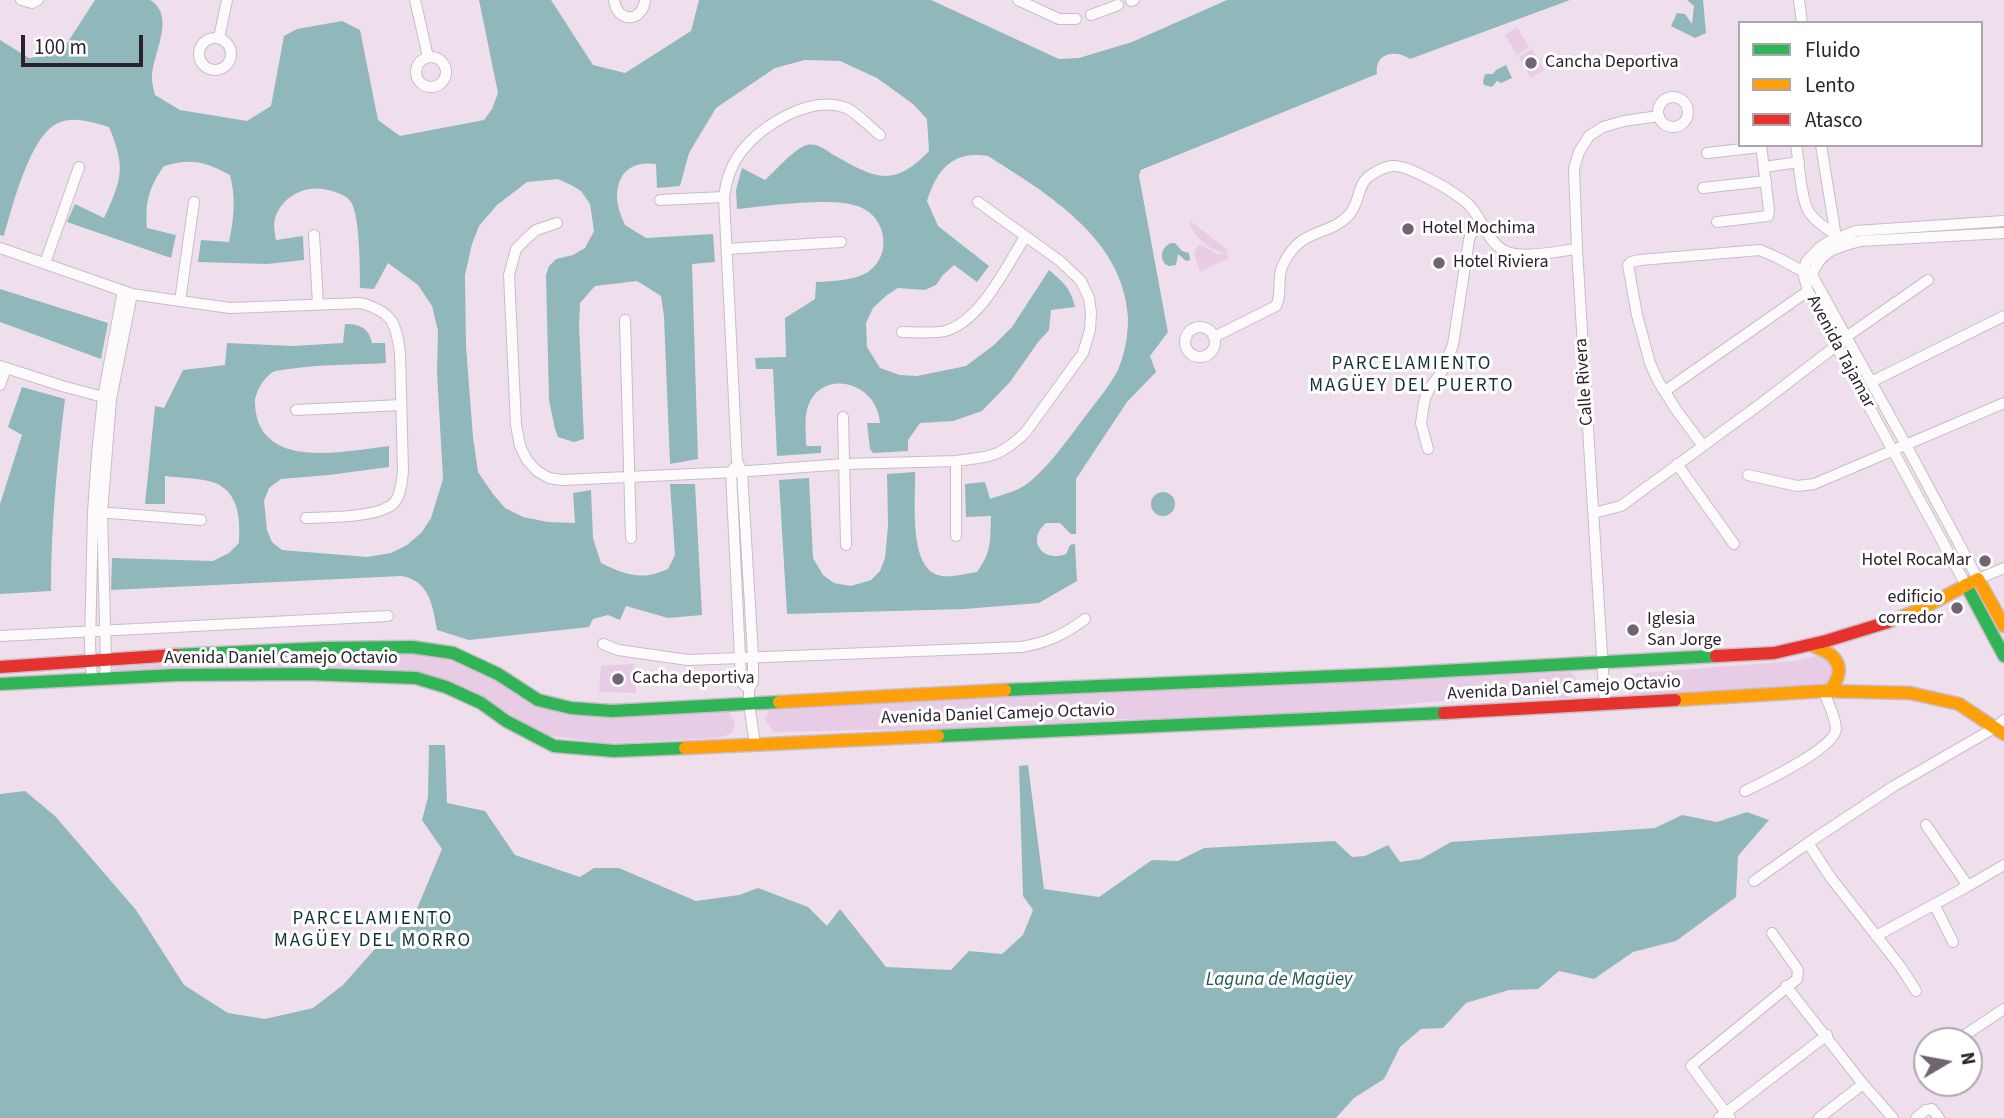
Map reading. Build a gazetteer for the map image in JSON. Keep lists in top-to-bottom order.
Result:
{
  "streets": {
    "main road": ["Avenida Daniel Camejo Octavio"],
    "street": ["Avenida Tajamar", "Calle Rivera"]
  },
  "crossings": [
    ["Avenida Tajamar", "Avenida Daniel Camejo Octavio"],
    ["Calle Rivera", "Avenida Daniel Camejo Octavio"]
  ],
  "districts": ["PARCELAMIENTO MAGÜEY DEL PUERTO", "PARCELAMIENTO MAGÜEY DEL MORRO"],
  "water": ["Laguna de Magüey"],
  "places": [
    "Cancha Deportiva",
    "Hotel Mochima",
    "Hotel Riviera",
    "Hotel RocaMar",
    "edificio corredor",
    "Iglesia San Jorge",
    "Cacha deportiva"
  ],
  "legend": ["Fluido", "Lento", "Atasco"],
  "scale_bar": "100 m",
  "north": "right"
}
